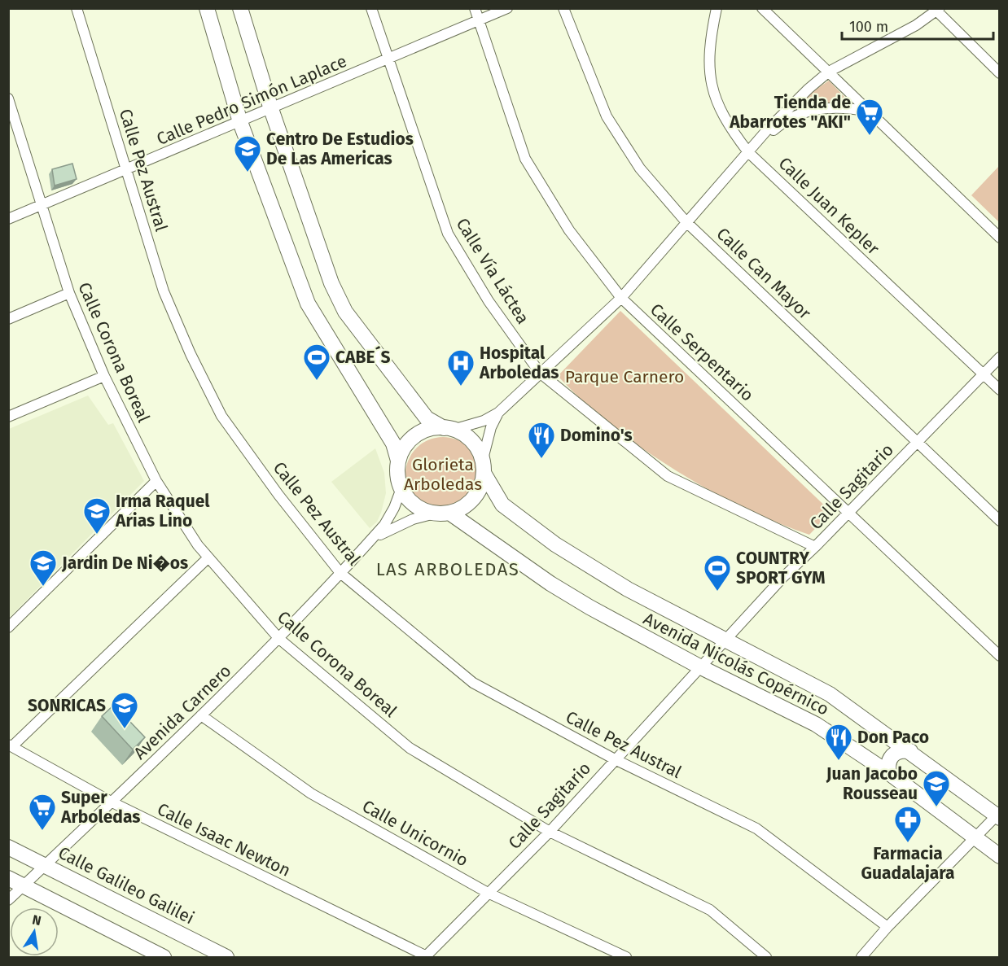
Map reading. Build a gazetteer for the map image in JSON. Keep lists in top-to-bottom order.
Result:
{
  "streets": {
    "main road": ["Avenida Nicolás Copérnico", "Calle Galileo Galilei"],
    "street": [
      "Calle Pedro Simón Laplace",
      "Calle Pez Austral",
      "Calle Juan Kepler",
      "Calle Vía Láctea",
      "Calle Can Mayor",
      "Calle Corona Boreal",
      "Calle Serpentario",
      "Calle Sagitario",
      "Avenida Carnero",
      "Calle Unicornio",
      "Calle Isaac Newton"
    ]
  },
  "crossings": [
    ["Calle Pedro Simón Laplace", "Calle Pez Austral"],
    ["Calle Pedro Simón Laplace", "Calle Vía Láctea"],
    ["Calle Pedro Simón Laplace", "Calle Corona Boreal"],
    ["Calle Pedro Simón Laplace", "Calle Serpentario"],
    ["Calle Pez Austral", "Calle Sagitario"],
    ["Calle Pez Austral", "Avenida Carnero"],
    ["Calle Juan Kepler", "Calle Sagitario"],
    ["Calle Vía Láctea", "Calle Sagitario"],
    ["Calle Can Mayor", "Calle Sagitario"],
    ["Calle Corona Boreal", "Calle Sagitario"],
    ["Calle Corona Boreal", "Avenida Carnero"],
    ["Calle Serpentario", "Calle Sagitario"],
    ["Calle Sagitario", "Avenida Nicolás Copérnico"],
    ["Calle Sagitario", "Calle Unicornio"],
    ["Calle Sagitario", "Calle Isaac Newton"],
    ["Avenida Nicolás Copérnico", "Avenida Carnero"],
    ["Avenida Carnero", "Calle Unicornio"],
    ["Avenida Carnero", "Calle Isaac Newton"],
    ["Avenida Carnero", "Calle Galileo Galilei"]
  ],
  "districts": ["LAS ARBOLEDAS"],
  "parks": ["Parque Carnero", "Glorieta Arboledas"],
  "places": {
    "supermarket": ["Tienda de Abarrotes \"AKI\"", "Super Arboledas"],
    "school or university": [
      "Centro De Estudios De Las Americas",
      "Irma Raquel Arias Lino",
      "Jardin De Ni�os",
      "SONRICAS",
      "Juan Jacobo Rousseau"
    ],
    "sports": ["CABE´S", "COUNTRY SPORT GYM"],
    "hospital": ["Hospital Arboledas"],
    "restaurant": ["Domino's", "Don Paco"],
    "pharmacy": ["Farmacia Guadalajara"]
  },
  "scale_bar": "100 m",
  "north": "top"
}
